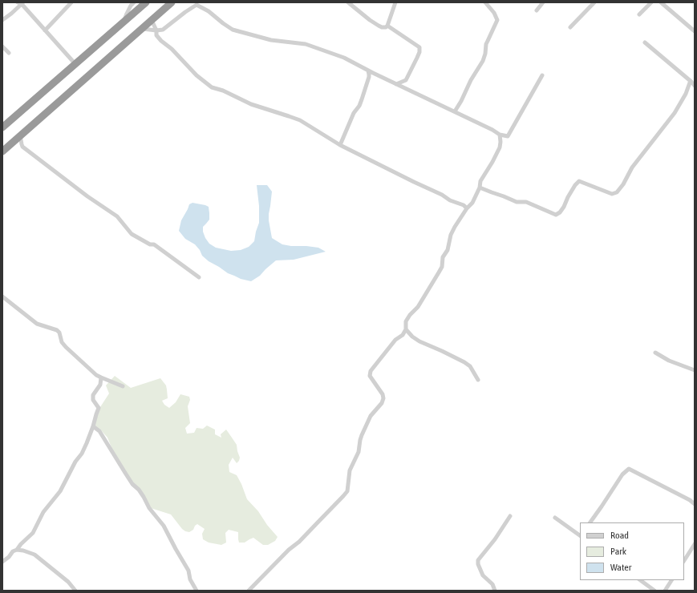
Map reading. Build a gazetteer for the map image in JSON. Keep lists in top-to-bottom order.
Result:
{
  "legend": ["Road", "Park", "Water"]
}
